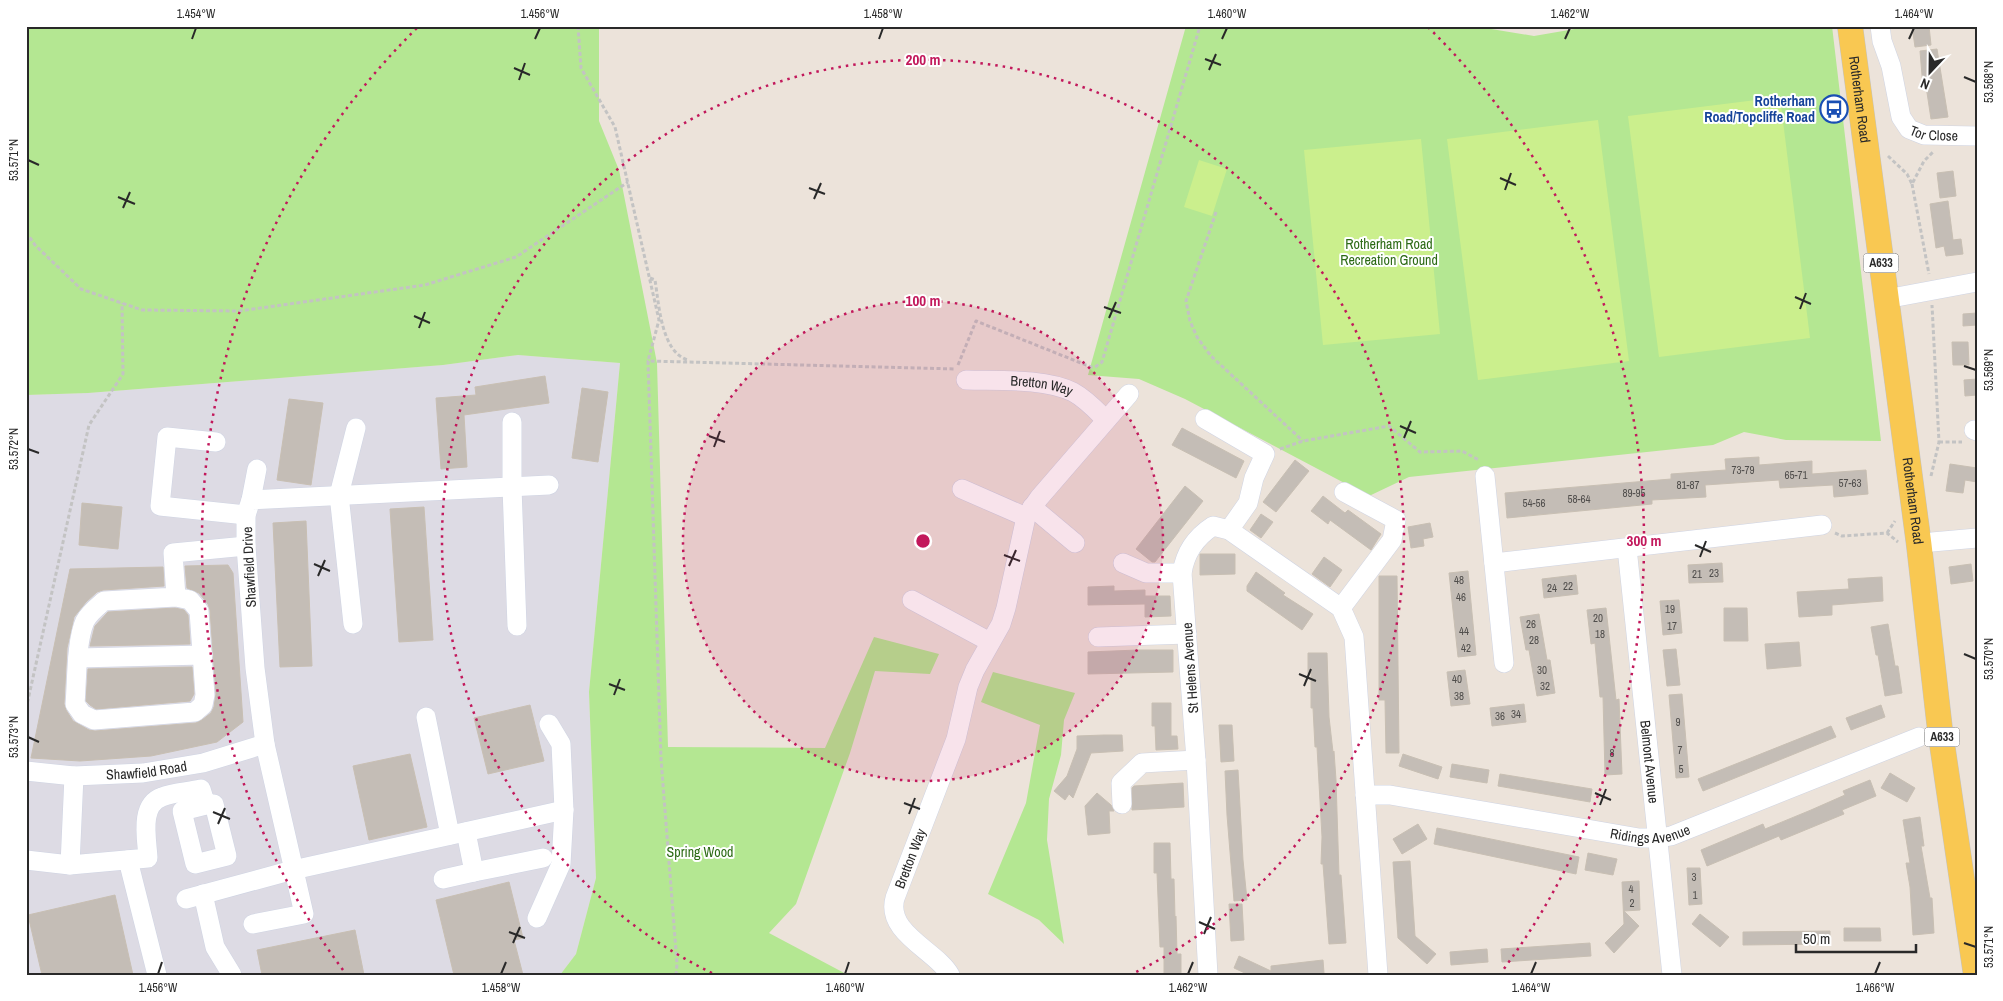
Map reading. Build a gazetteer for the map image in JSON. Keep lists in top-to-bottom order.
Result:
{
  "streets": {
    "main road": ["Rotherham Road", "A633"],
    "street": [
      "Tor Close",
      "Bretton Way",
      "Shawfield Drive",
      "St Helens Avenue",
      "Belmont Avenue",
      "Shawfield Road",
      "Ridings Avenue"
    ]
  },
  "crossings": [
    ["Shawfield Drive", "Shawfield Road"],
    ["Belmont Avenue", "Ridings Avenue"]
  ],
  "parks": ["Rotherham Road Recreation Ground", "Spring Wood"],
  "places": {
    "bus stop": ["Rotherham Road/Topcliffe Road"]
  },
  "house_numbers": [
    "73-79",
    "65-71",
    "57-63",
    "81-87",
    "89-95",
    "58-64",
    "54-56",
    "23",
    "21",
    "48",
    "22",
    "24",
    "46",
    "19",
    "20",
    "26",
    "17",
    "44",
    "18",
    "28",
    "42",
    "30",
    "40",
    "32",
    "38",
    "34",
    "36",
    "9",
    "7",
    "8",
    "5",
    "3",
    "4",
    "1",
    "2"
  ],
  "scale_bar": "50 m",
  "north": "bottom",
  "coordinates": [
    "1.454°W",
    "1.456°W",
    "1.458°W",
    "1.460°W",
    "1.462°W",
    "1.464°W",
    "53.568°N",
    "53.571°N",
    "53.569°N",
    "53.572°N",
    "53.570°N",
    "53.573°N",
    "1.466°W"
  ],
  "rings": ["200 m", "100 m", "300 m"]
}
